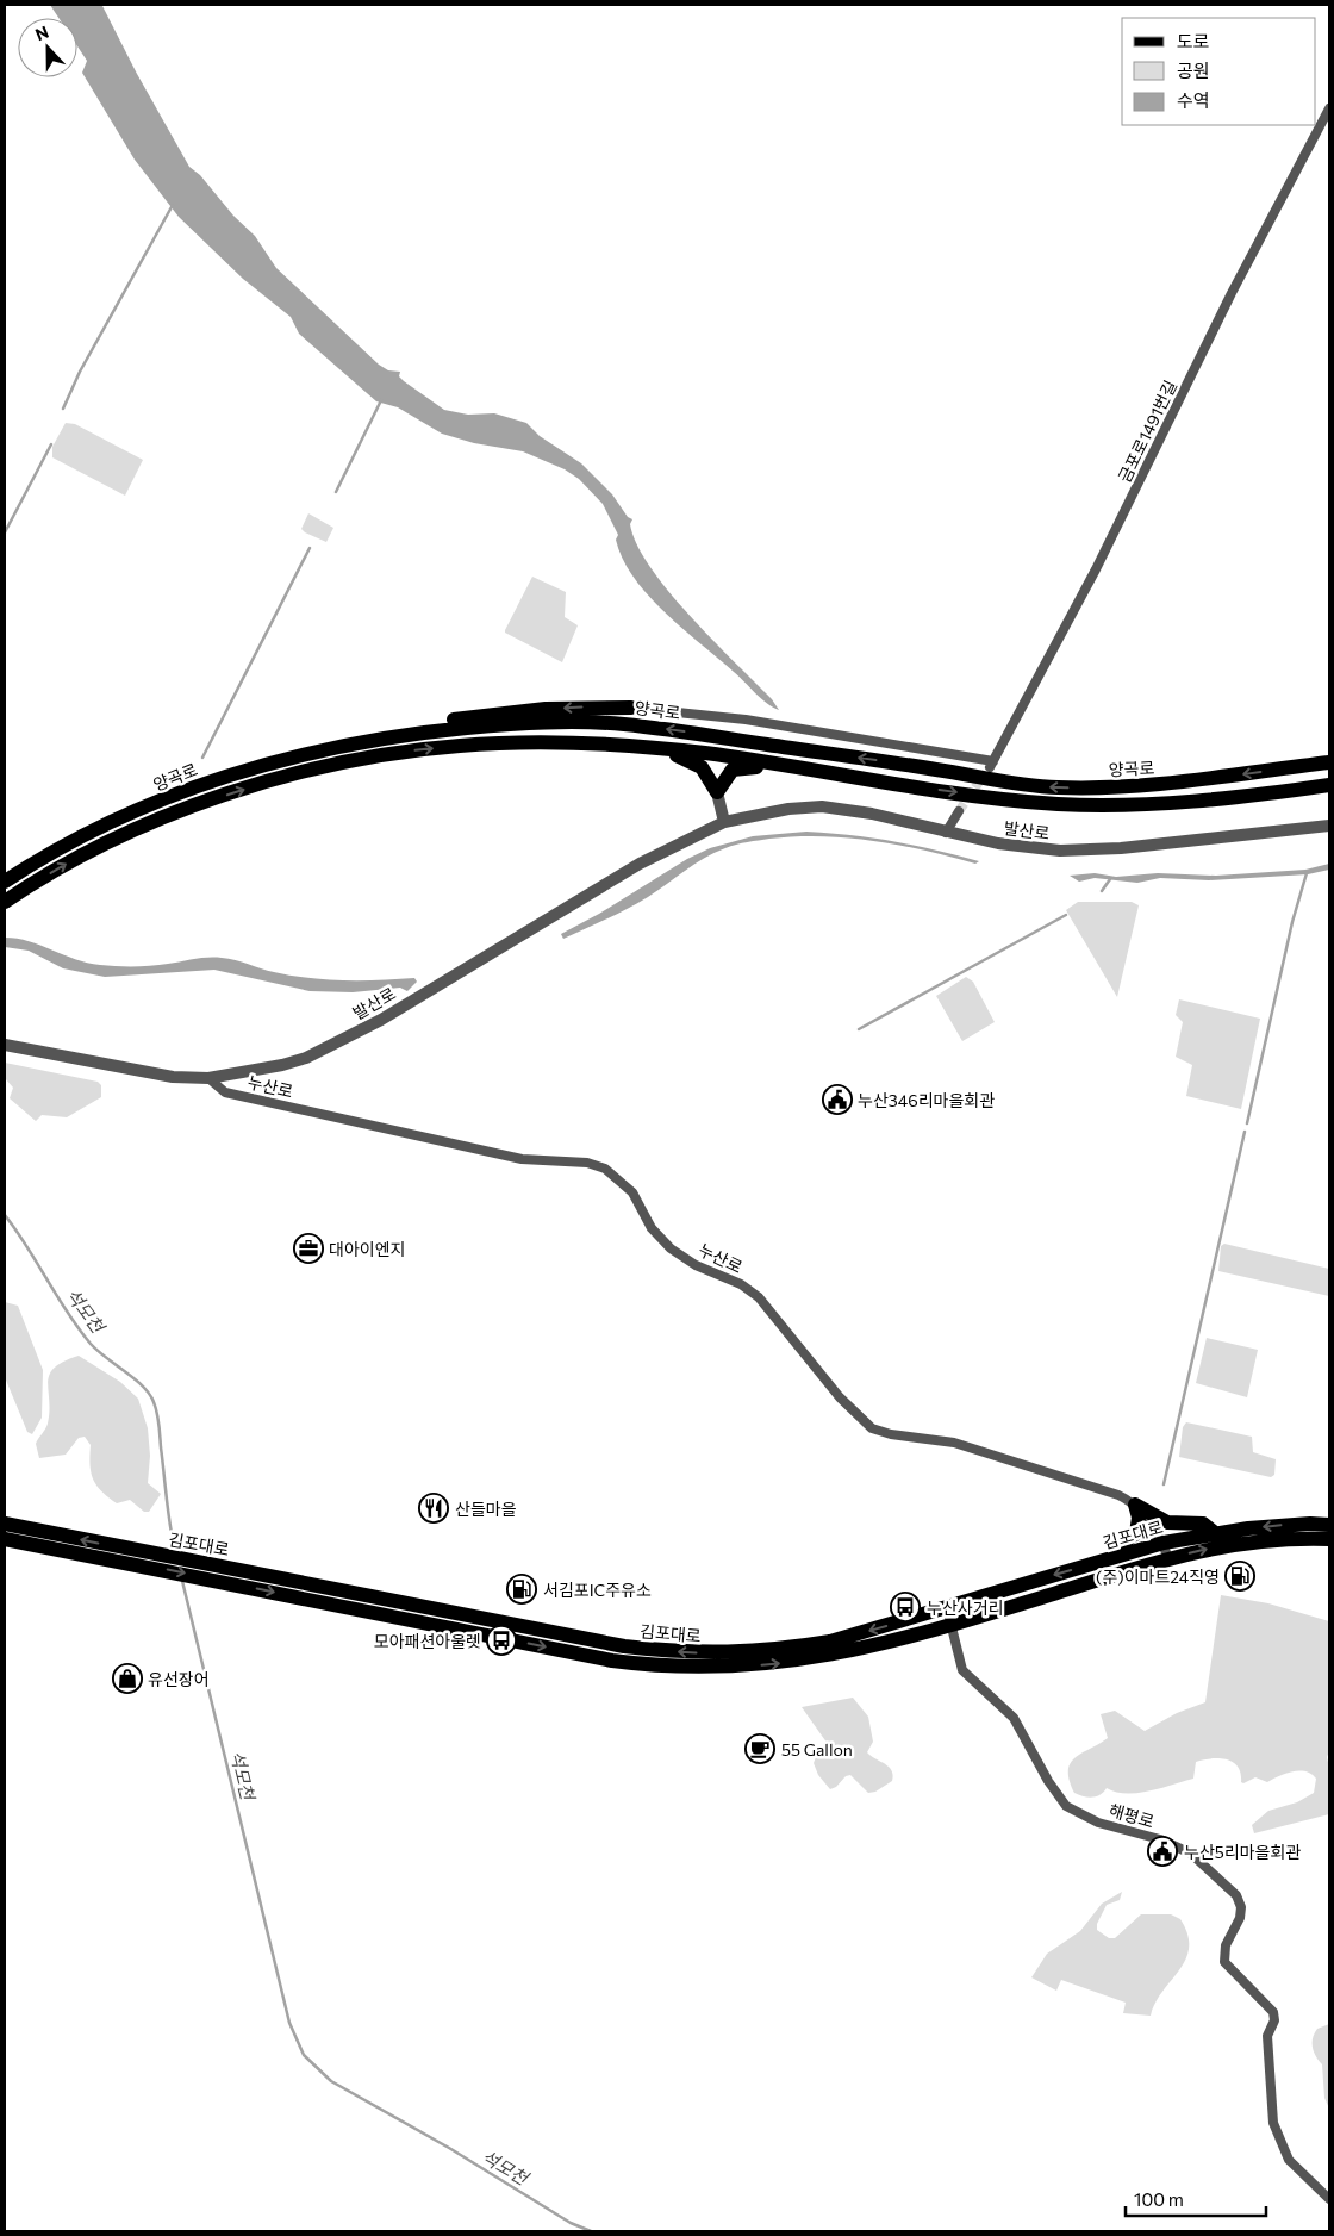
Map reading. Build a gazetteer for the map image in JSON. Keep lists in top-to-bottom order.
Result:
{
  "streets": {
    "main road": ["양곡로", "김포대로"],
    "street": [
      "금포로1491번길",
      "발산로",
      "누산로",
      "해평로"
    ]
  },
  "crossings": [
    ["발산로", "누산로"],
    ["누산로", "김포대로"],
    ["김포대로", "해평로"]
  ],
  "water": ["석모천"],
  "places": {
    "public building": ["누산346리마을회관", "누산5리마을회관"],
    "office": ["대아이엔지"],
    "restaurant": ["산들마을"],
    "fuel station": ["(주)이마트24직영", "서김포IC주유소"],
    "bus stop": ["누산사거리", "모아패션아울렛"],
    "shop": ["유선장어"],
    "cafe": ["55 Gallon"]
  },
  "legend": ["도로", "공원", "수역"],
  "scale_bar": "100 m",
  "north": "top"
}
